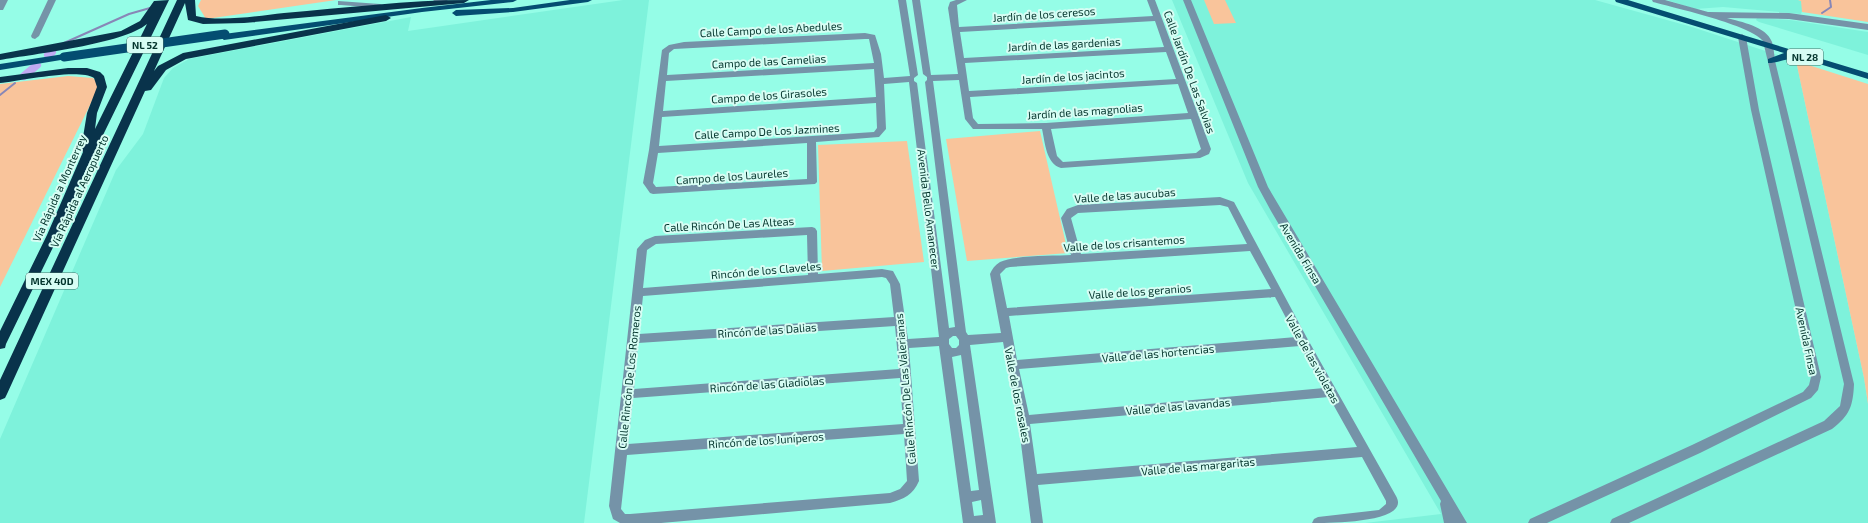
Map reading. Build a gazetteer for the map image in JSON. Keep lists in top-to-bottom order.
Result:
{
  "streets": {
    "highway": ["Vía Rápida a Monterrey", "Vía Rápida al Aeropuerto", "MEX 40D"],
    "main road": ["NL 28"],
    "street": [
      "Jardín de los ceresos",
      "Calle Campo de los Abedules",
      "Jardín de las gardenias",
      "Campo de las Camelias",
      "Calle Jardín De Las Salvias",
      "Jardín de los jacintos",
      "Campo de los Girasoles",
      "Jardín de las magnolias",
      "Calle Campo De Los Jazmines",
      "Campo de los Laureles",
      "Valle de las aucubas",
      "Avenida Bello Amanecer",
      "Calle Rincón De Las Alteas",
      "Valle de los crisantemos",
      "Avenida Finsa",
      "Rincón de los Claveles",
      "Valle de los geranios",
      "Rincón de las Dalias",
      "Valle de las hortencias",
      "Valle de las violetas",
      "Calle Rincón De Los Romeros",
      "Rincón de las Gladiolas",
      "Calle Rincón De Las Valerianas",
      "Valle de los rosales",
      "Valle de las lavandas",
      "Rincón de los Juníperos",
      "Valle de las margaritas"
    ]
  },
  "crossings": [
    ["Jardín de los ceresos", "Calle Jardín De Las Salvias"],
    ["Calle Campo de los Abedules", "Campo de las Camelias"],
    ["Jardín de las gardenias", "Calle Jardín De Las Salvias"],
    ["NL 28", "Avenida Finsa"],
    ["Calle Jardín De Las Salvias", "Jardín de los jacintos"],
    ["Calle Jardín De Las Salvias", "Jardín de las magnolias"],
    ["Jardín de los jacintos", "Jardín de las magnolias"],
    ["Campo de los Girasoles", "Calle Campo De Los Jazmines"],
    ["Calle Campo De Los Jazmines", "Campo de los Laureles"],
    ["Valle de las aucubas", "Valle de los crisantemos"],
    ["Valle de las aucubas", "Valle de las violetas"],
    ["Calle Rincón De Las Alteas", "Rincón de los Claveles"],
    ["Calle Rincón De Las Alteas", "Calle Rincón De Los Romeros"],
    ["Valle de los crisantemos", "Valle de las violetas"],
    ["Valle de los crisantemos", "Valle de los rosales"],
    ["Rincón de los Claveles", "Calle Rincón De Los Romeros"],
    ["Rincón de los Claveles", "Calle Rincón De Las Valerianas"],
    ["Valle de los geranios", "Valle de las violetas"],
    ["Valle de los geranios", "Valle de los rosales"],
    ["Rincón de las Dalias", "Calle Rincón De Los Romeros"],
    ["Rincón de las Dalias", "Calle Rincón De Las Valerianas"],
    ["Valle de las hortencias", "Valle de las violetas"],
    ["Valle de las hortencias", "Valle de los rosales"],
    ["Valle de las violetas", "Valle de las lavandas"],
    ["Valle de las violetas", "Valle de las margaritas"],
    ["Calle Rincón De Los Romeros", "Rincón de las Gladiolas"],
    ["Calle Rincón De Los Romeros", "Calle Rincón De Las Valerianas"],
    ["Calle Rincón De Los Romeros", "Rincón de los Juníperos"],
    ["Rincón de las Gladiolas", "Calle Rincón De Las Valerianas"],
    ["Calle Rincón De Las Valerianas", "Rincón de los Juníperos"],
    ["Valle de los rosales", "Valle de las lavandas"],
    ["Valle de los rosales", "Valle de las margaritas"]
  ]
}
